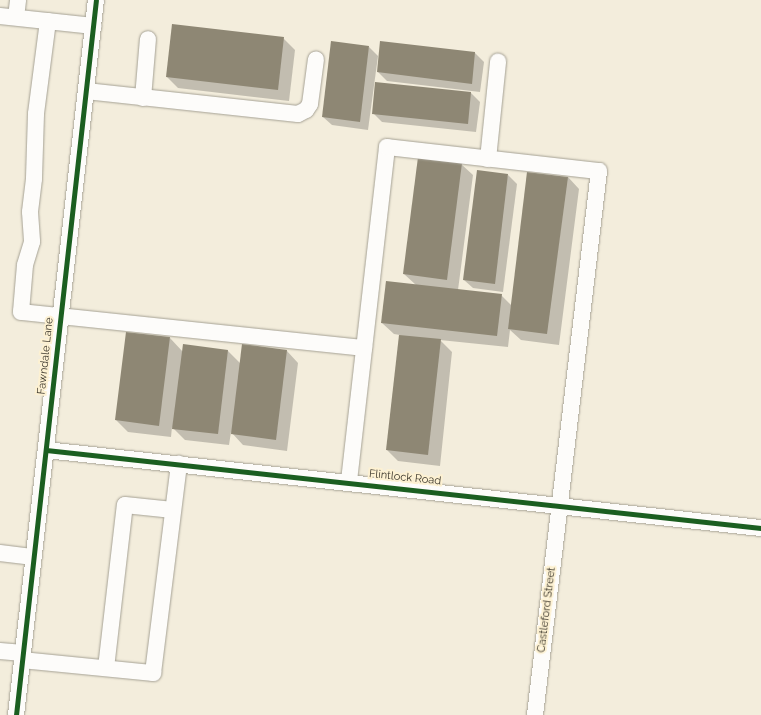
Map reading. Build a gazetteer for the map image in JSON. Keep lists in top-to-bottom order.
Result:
{
  "streets": {
    "street": ["Fawndale Lane", "Flintlock Road", "Castleford Street"]
  },
  "crossings": [
    ["Fawndale Lane", "Flintlock Road"],
    ["Flintlock Road", "Castleford Street"]
  ]
}
